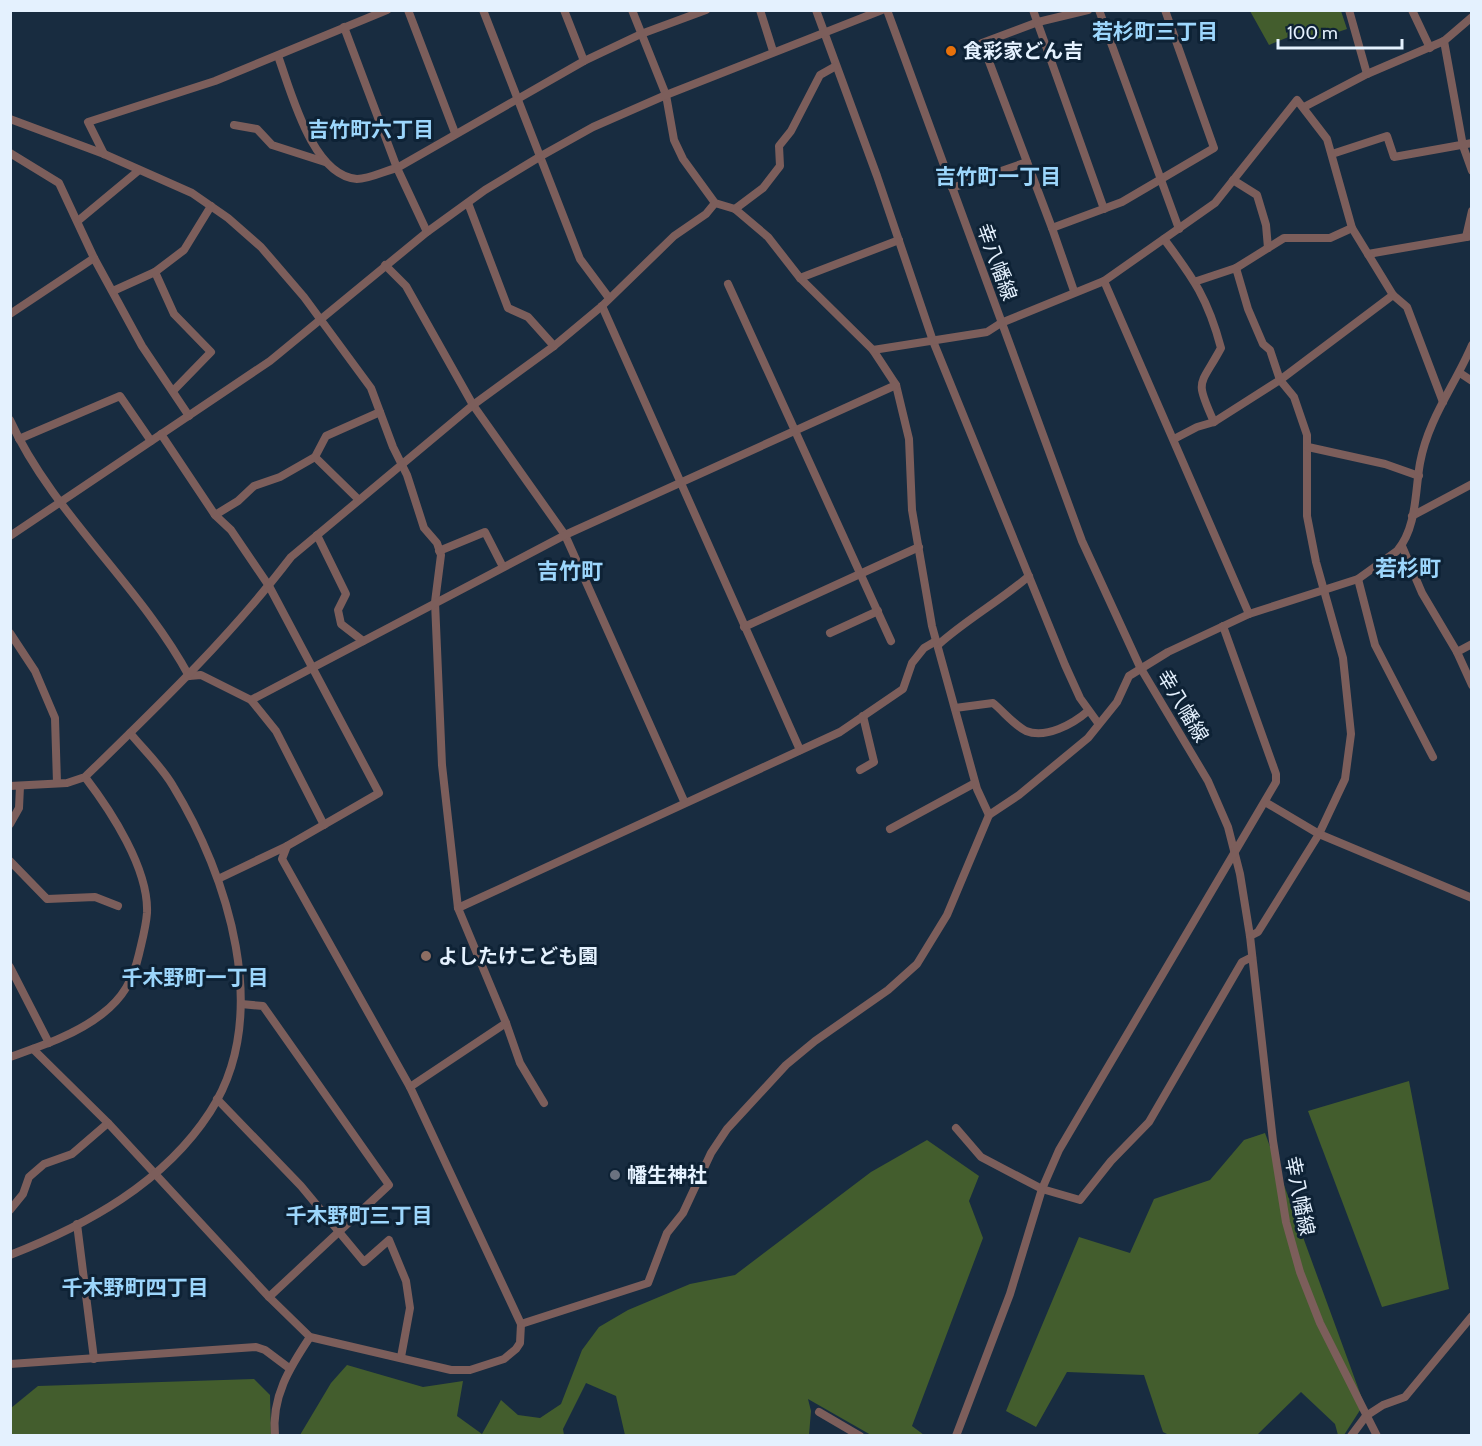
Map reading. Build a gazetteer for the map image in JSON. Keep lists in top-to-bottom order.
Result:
{
  "streets": {
    "street": ["幸八幡線"]
  },
  "districts": [
    "若杉町三丁目",
    "吉竹町六丁目",
    "吉竹町一丁目",
    "若杉町",
    "吉竹町",
    "千木野町一丁目",
    "千木野町三丁目",
    "千木野町四丁目"
  ],
  "places": ["食彩家どん吉", "よしたけこども園", "幡生神社"],
  "scale_bar": "100 m"
}
